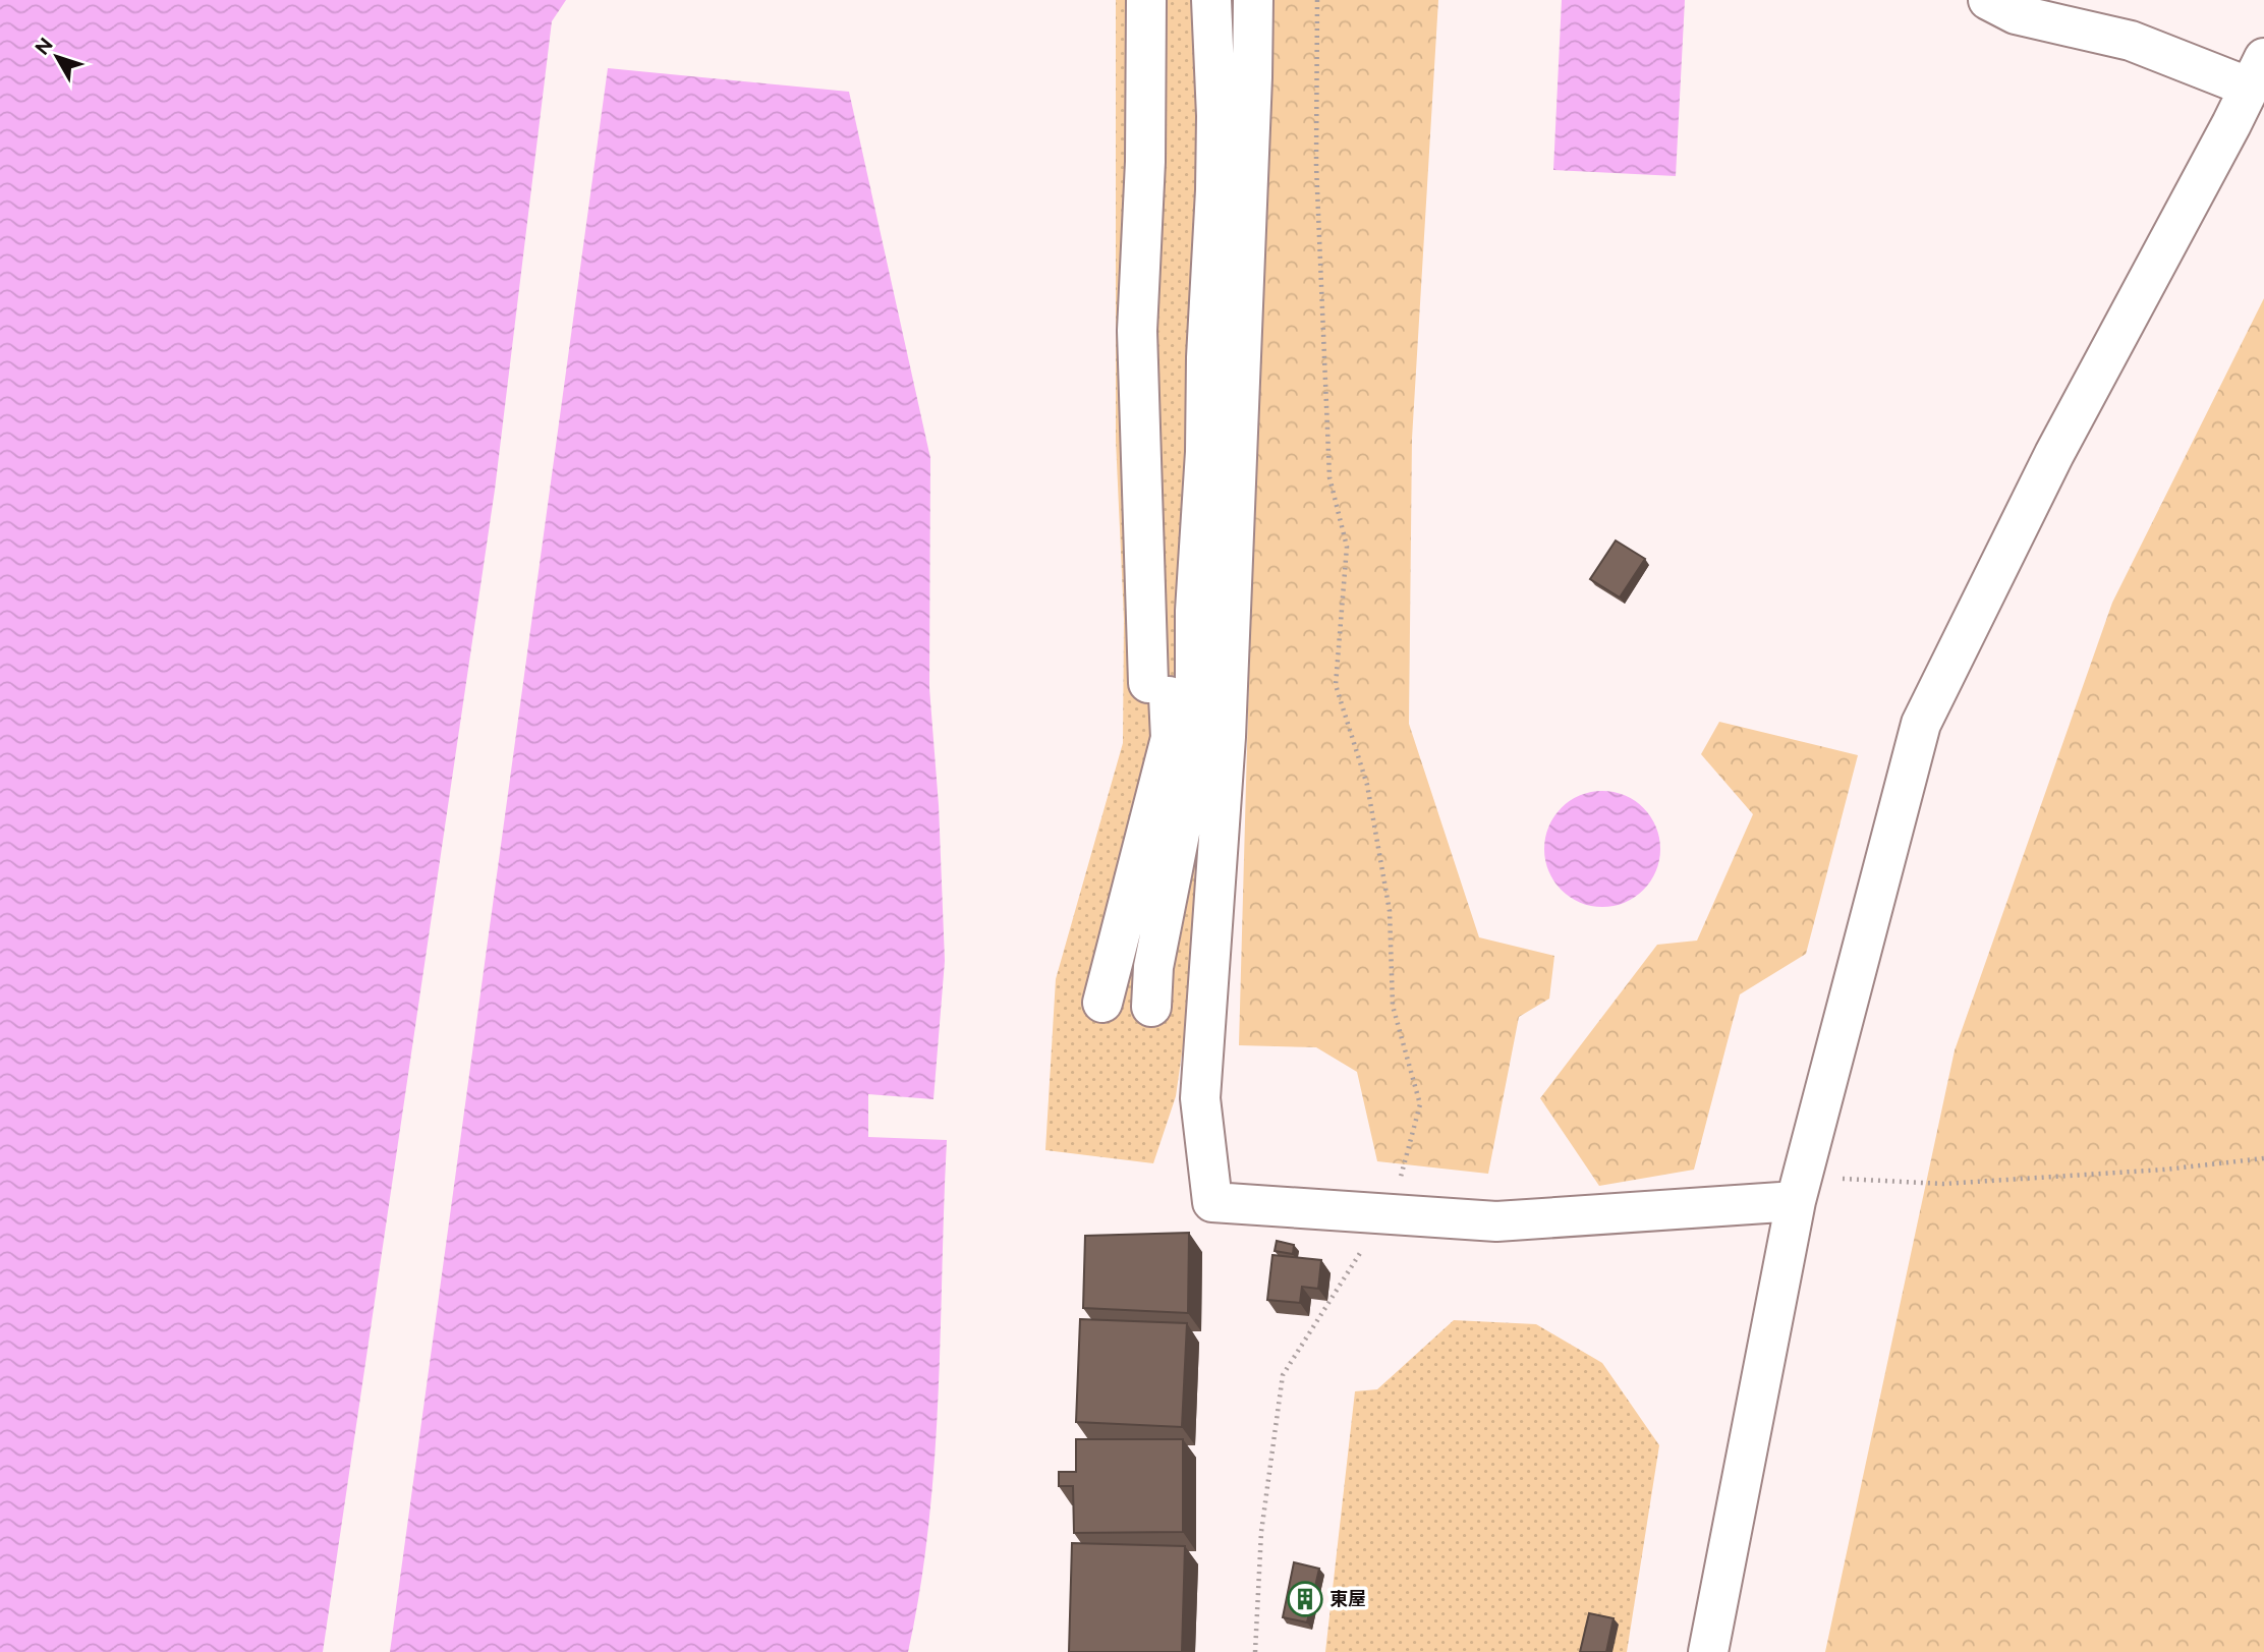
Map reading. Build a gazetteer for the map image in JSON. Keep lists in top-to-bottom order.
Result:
{
  "places": {
    "building": ["東屋"]
  },
  "north": "top left"
}
